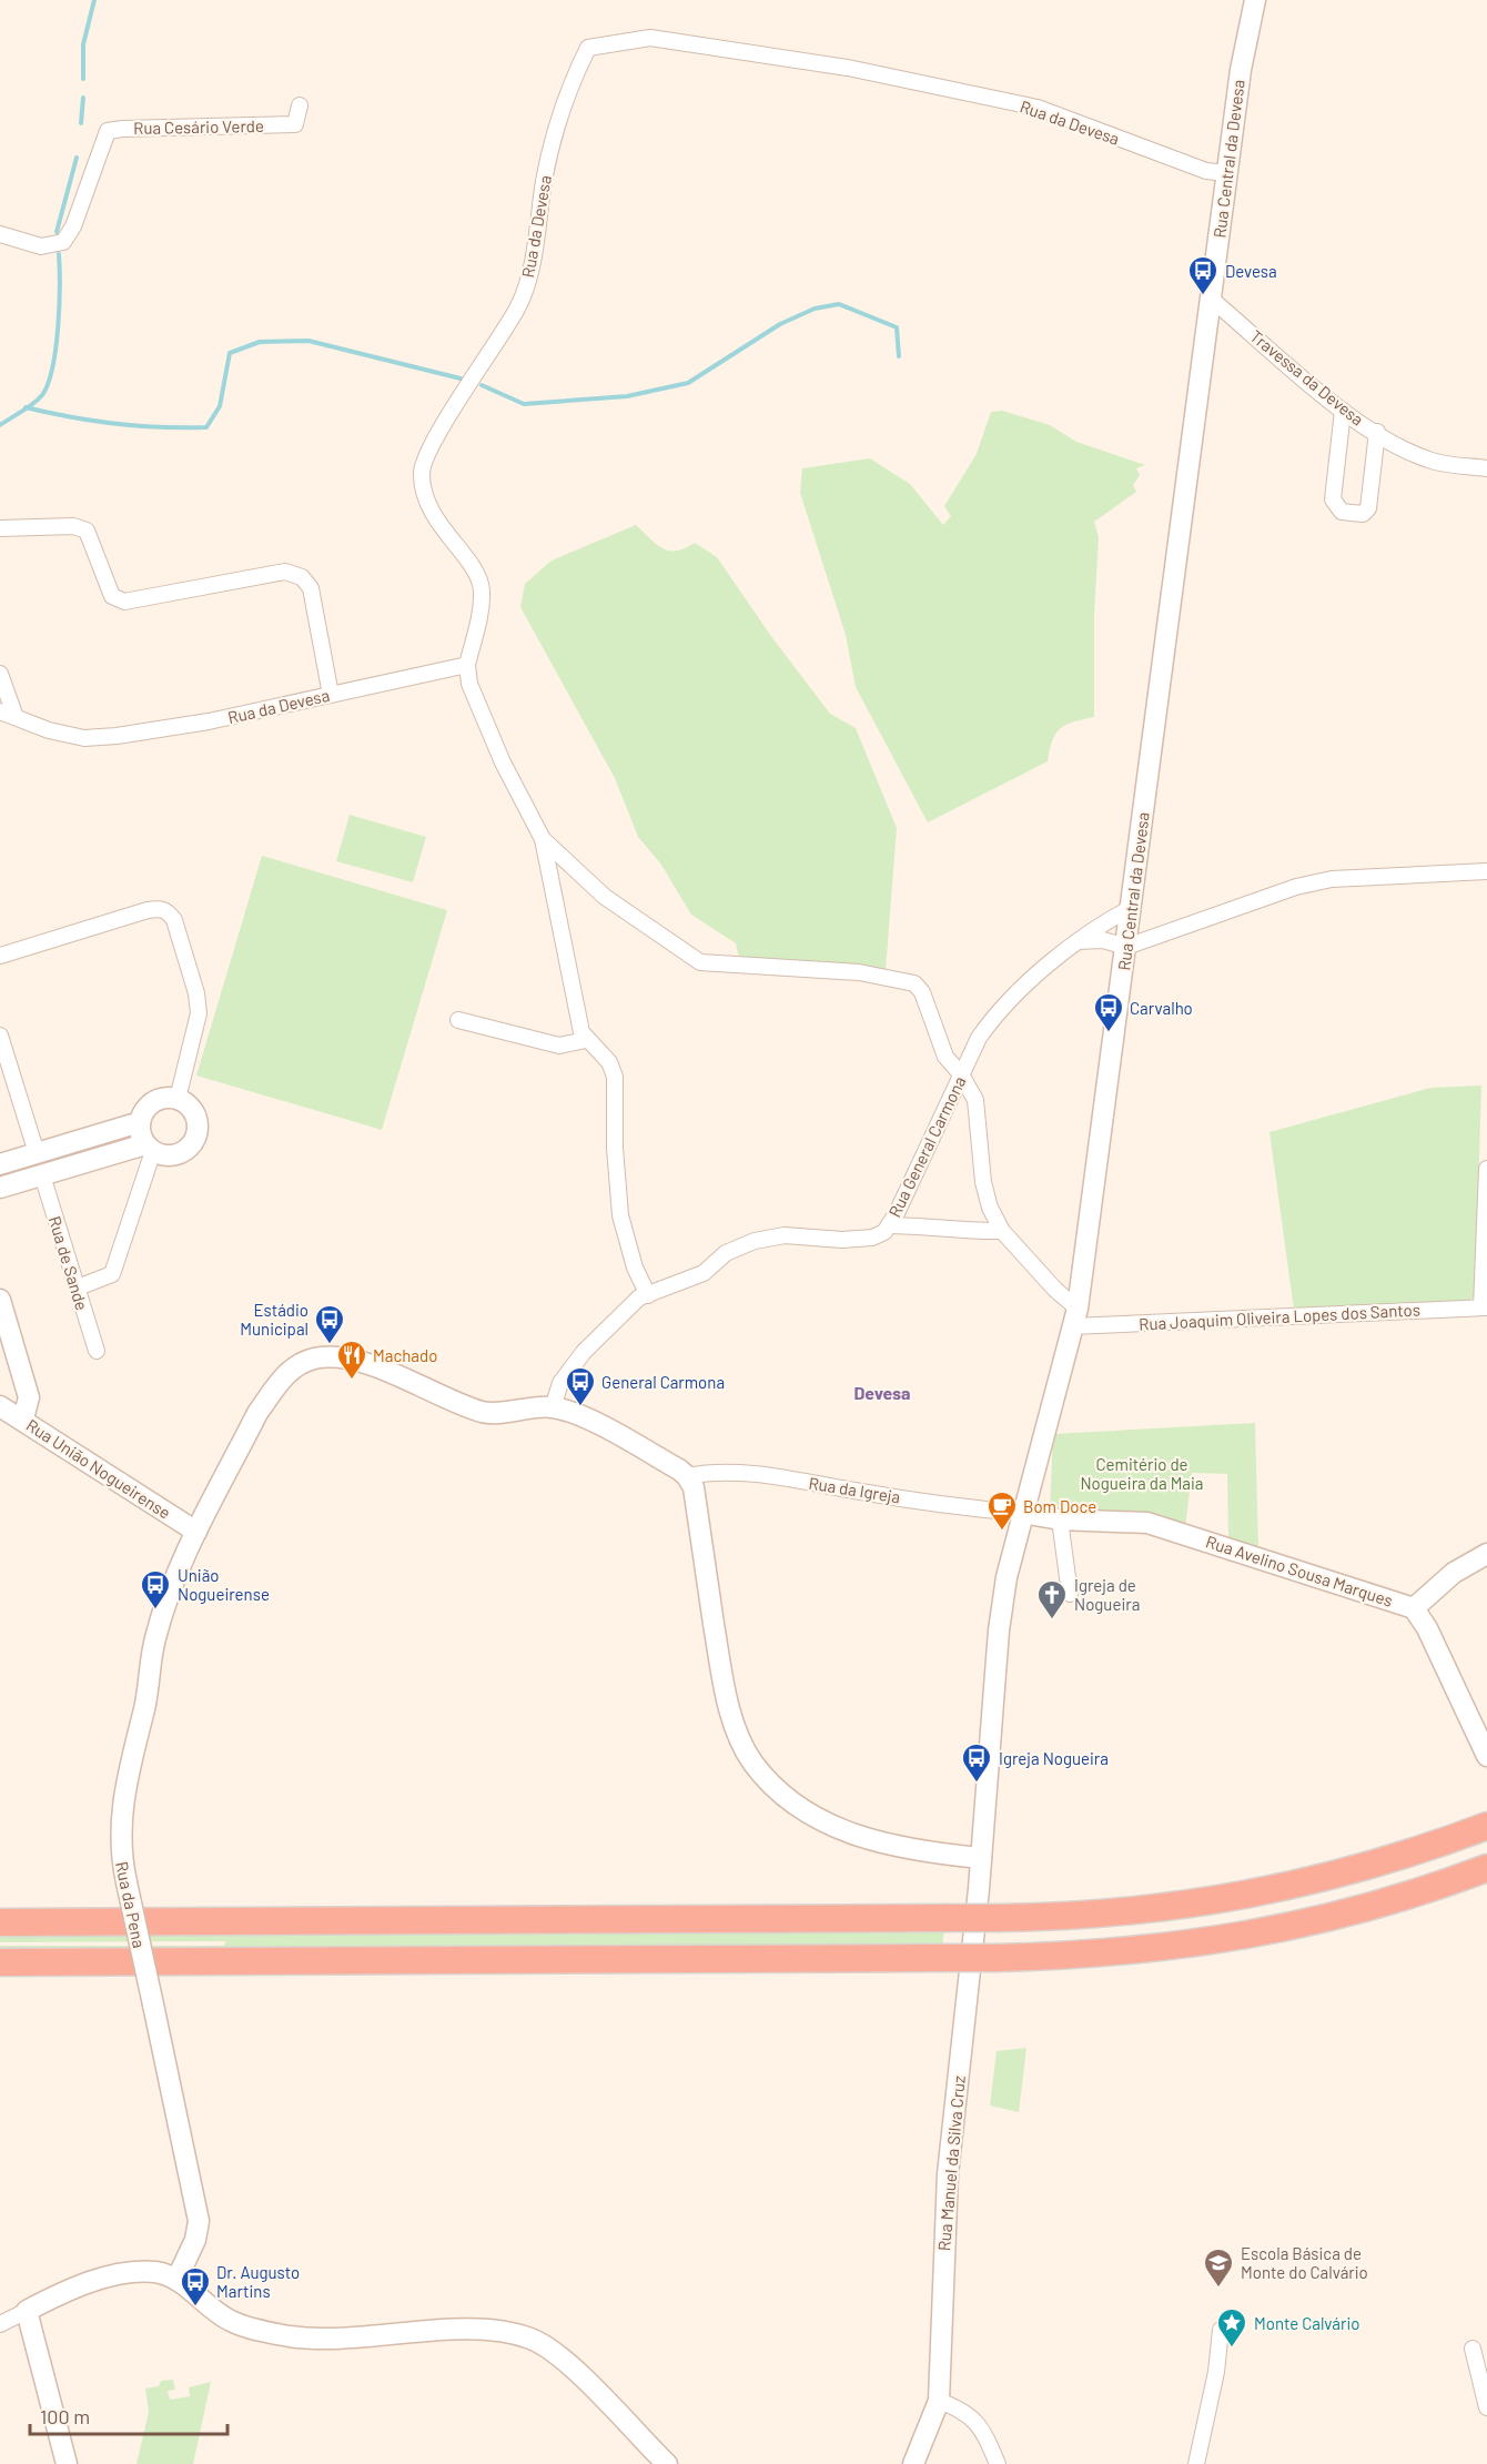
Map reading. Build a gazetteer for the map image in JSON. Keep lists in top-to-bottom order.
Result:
{
  "streets": {
    "street": [
      "Rua da Devesa",
      "Rua Cesário Verde",
      "Rua Central da Devesa",
      "Travessa da Devesa",
      "Rua General Carmona",
      "Rua de Sande",
      "Rua Joaquim Oliveira Lopes dos Santos",
      "Rua União Nogueirense",
      "Rua da Igreja",
      "Rua Avelino Sousa Marques",
      "Rua da Pena",
      "Rua Manuel da Silva Cruz"
    ]
  },
  "crossings": [
    ["Rua da Devesa", "Rua Central da Devesa"],
    ["Rua Central da Devesa", "Travessa da Devesa"],
    ["Rua Central da Devesa", "Rua General Carmona"],
    ["Rua Central da Devesa", "Rua Joaquim Oliveira Lopes dos Santos"],
    ["Rua Central da Devesa", "Rua da Igreja"],
    ["Rua Central da Devesa", "Rua Avelino Sousa Marques"],
    ["Rua Central da Devesa", "Rua Manuel da Silva Cruz"],
    ["Rua General Carmona", "Rua da Pena"],
    ["Rua União Nogueirense", "Rua da Pena"],
    ["Rua da Igreja", "Rua Avelino Sousa Marques"]
  ],
  "districts": ["Devesa"],
  "parks": ["Cemitério de Nogueira da Maia"],
  "places": {
    "bus stop": [
      "Devesa",
      "Carvalho",
      "Estádio Municipal",
      "General Carmona",
      "União Nogueirense",
      "Igreja Nogueira",
      "Dr. Augusto Martins"
    ],
    "restaurant": ["Machado"],
    "cafe": ["Bom Doce"],
    "church": ["Igreja de Nogueira"],
    "school or university": ["Escola Básica de Monte do Calvário"],
    "place": ["Monte Calvário"]
  },
  "scale_bar": "100 m"
}
